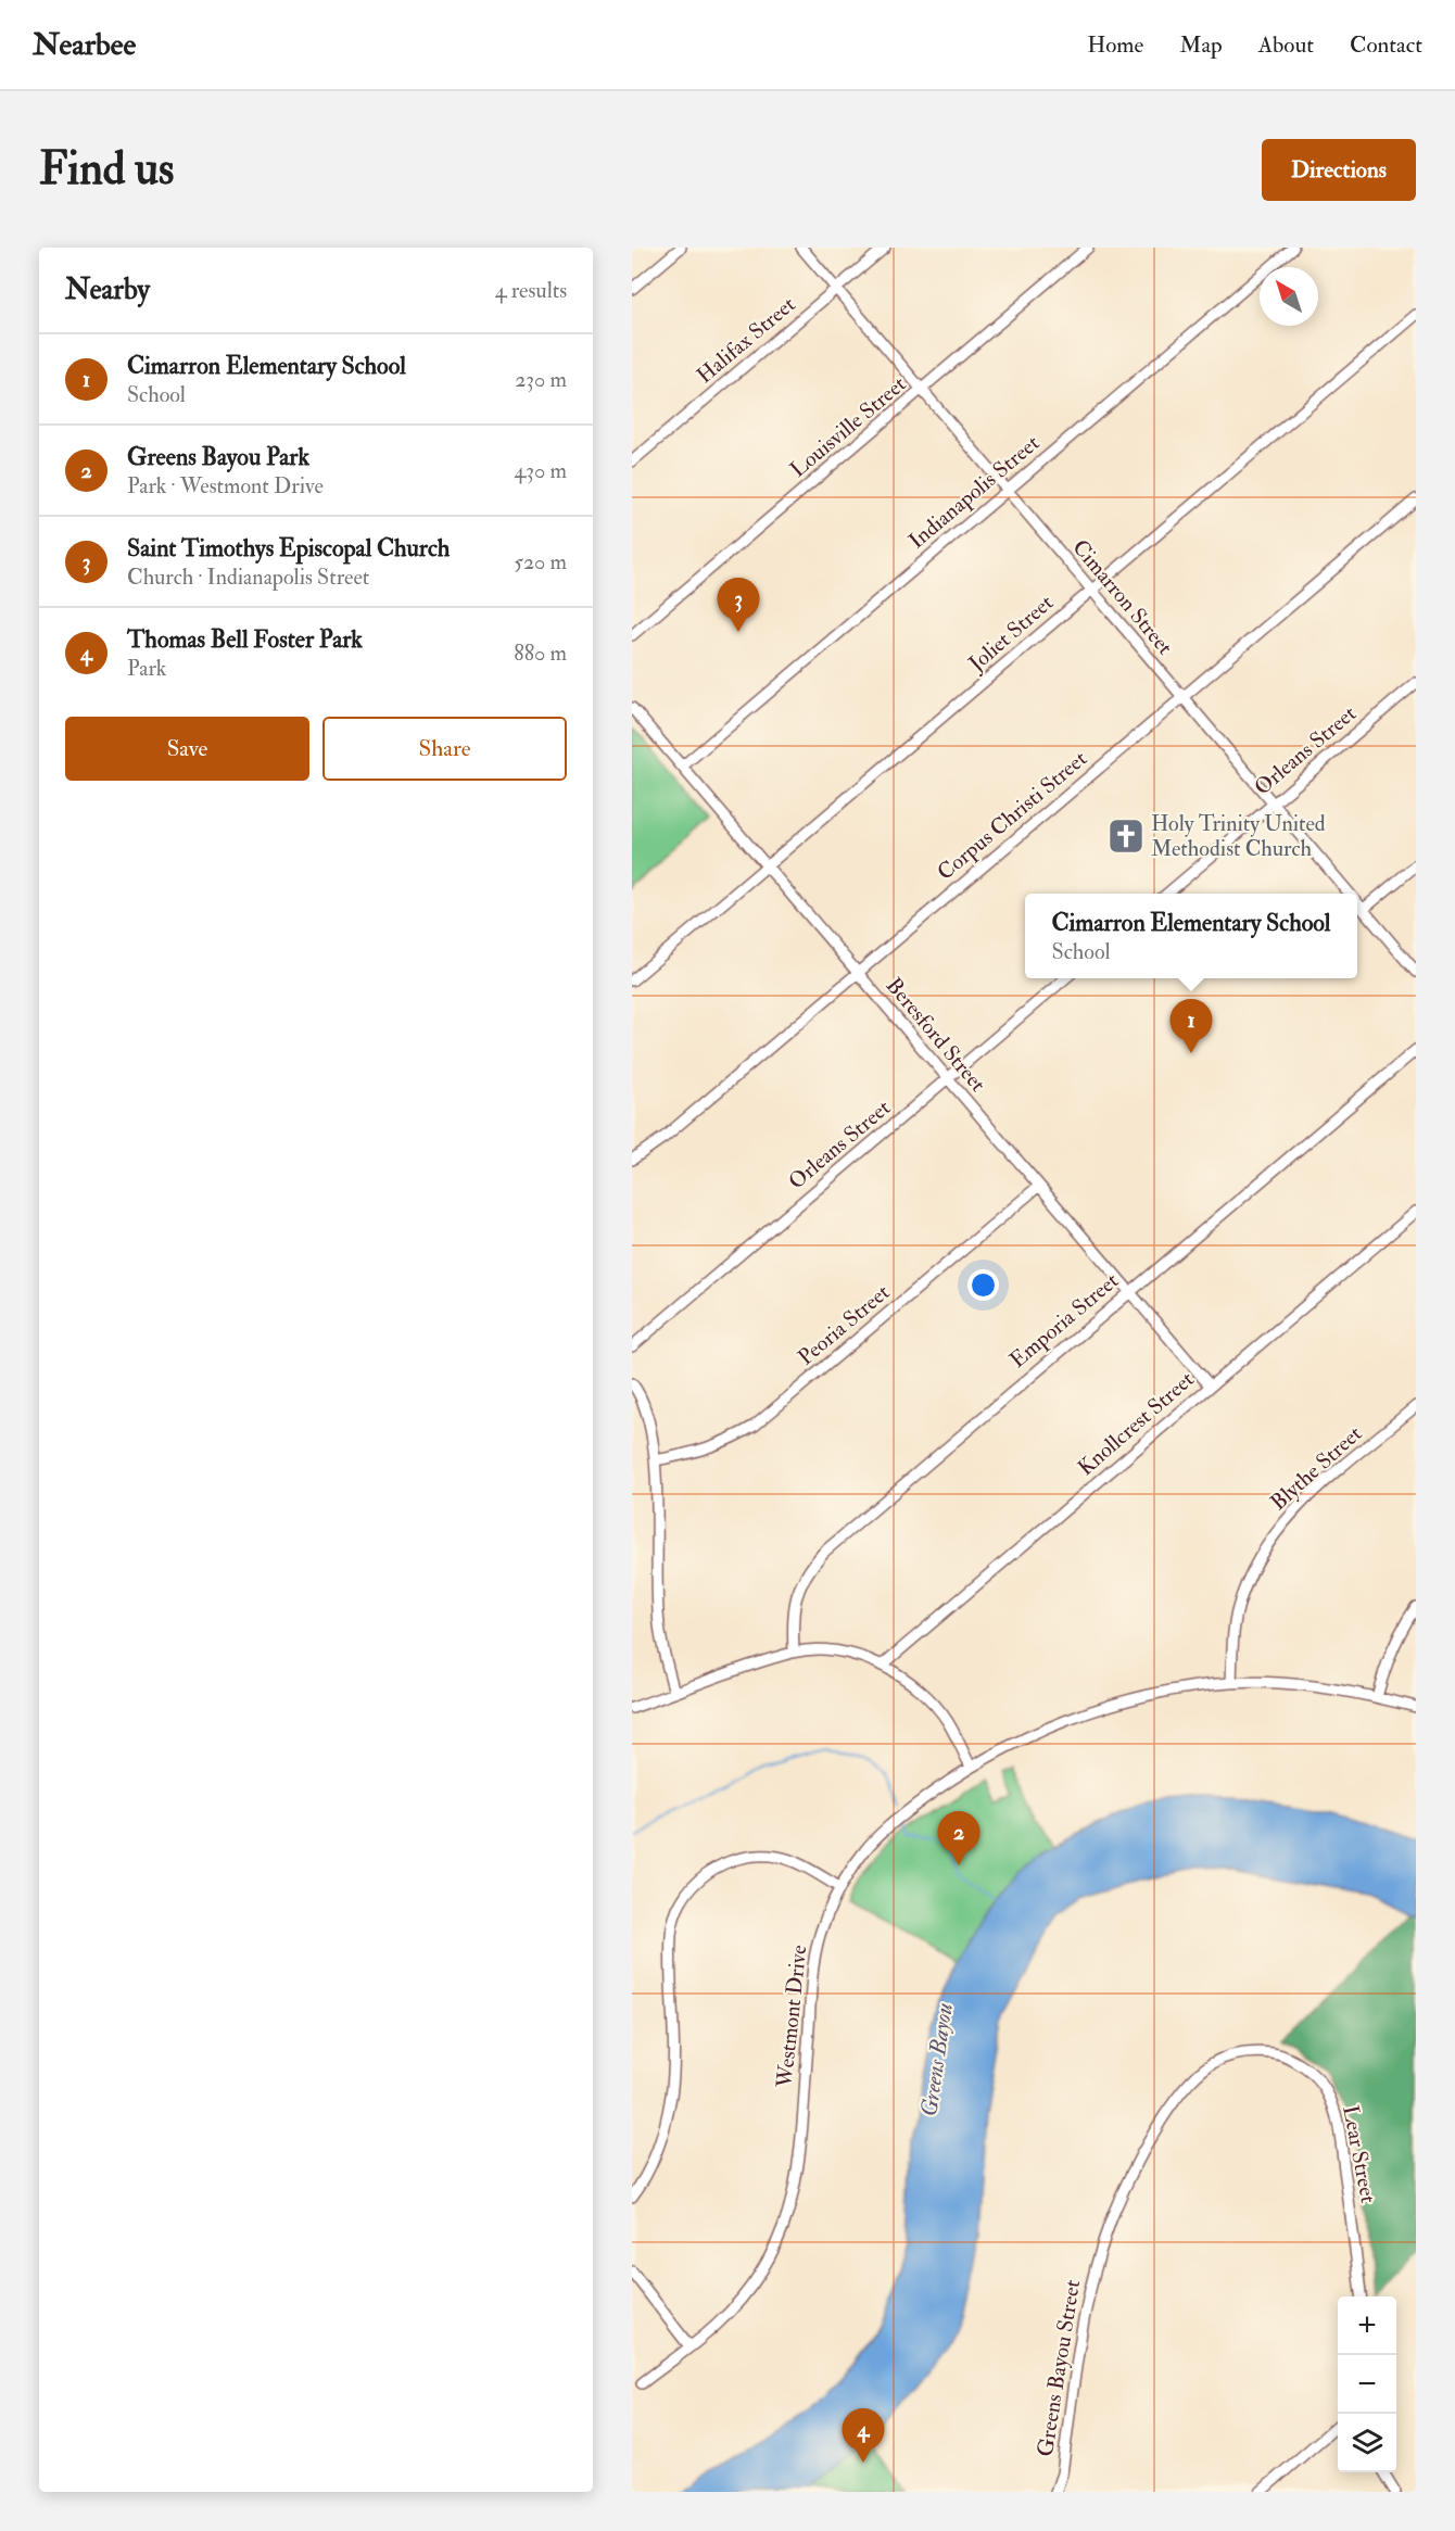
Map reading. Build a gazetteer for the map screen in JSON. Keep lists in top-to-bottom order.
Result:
{
  "streets": {
    "street": [
      "Halifax Street",
      "Louisville Street",
      "Indianapolis Street",
      "Cimarron Street",
      "Joliet Street",
      "Orleans Street",
      "Corpus Christi Street",
      "Beresford Street",
      "Emporia Street",
      "Peoria Street",
      "Knollcrest Street",
      "Blythe Street",
      "Westmont Drive",
      "Lear Street",
      "Greens Bayou Street"
    ]
  },
  "crossings": [
    ["Halifax Street", "Cimarron Street"],
    ["Louisville Street", "Cimarron Street"],
    ["Indianapolis Street", "Cimarron Street"],
    ["Indianapolis Street", "Beresford Street"],
    ["Cimarron Street", "Joliet Street"],
    ["Cimarron Street", "Orleans Street"],
    ["Cimarron Street", "Corpus Christi Street"],
    ["Joliet Street", "Beresford Street"],
    ["Orleans Street", "Beresford Street"],
    ["Corpus Christi Street", "Beresford Street"],
    ["Beresford Street", "Emporia Street"],
    ["Beresford Street", "Peoria Street"],
    ["Beresford Street", "Knollcrest Street"],
    ["Blythe Street", "Westmont Drive"],
    ["Lear Street", "Greens Bayou Street"]
  ],
  "water": ["Greens Bayou"],
  "places": {
    "church": ["Holy Trinity United Methodist Church"]
  },
  "north": "top left",
  "page": {
    "header": "Nearbee",
    "nav": [
      "Home",
      "Map",
      "About",
      "Contact"
    ],
    "buttons": [
      "Directions",
      ["Save", "Share"]
    ],
    "title": "Find us",
    "heading": ["Nearby", "4 results"],
    "list": [
      {
        "mark": "1",
        "name": "Cimarron Elementary School",
        "note": "School",
        "value": "230 m"
      },
      {
        "mark": "2",
        "name": "Greens Bayou Park",
        "note": "Park · Westmont Drive",
        "value": "430 m"
      },
      {
        "mark": "3",
        "name": "Saint Timothys Episcopal Church",
        "note": "Church · Indianapolis Street",
        "value": "520 m"
      },
      {
        "mark": "4",
        "name": "Thomas Bell Foster Park",
        "note": "Park",
        "value": "880 m"
      }
    ],
    "pins": [
      "3",
      "1",
      "2",
      "4"
    ],
    "popup": ["Cimarron Elementary School", "School"],
    "map_buttons": ["+", "−"]
  }
}
